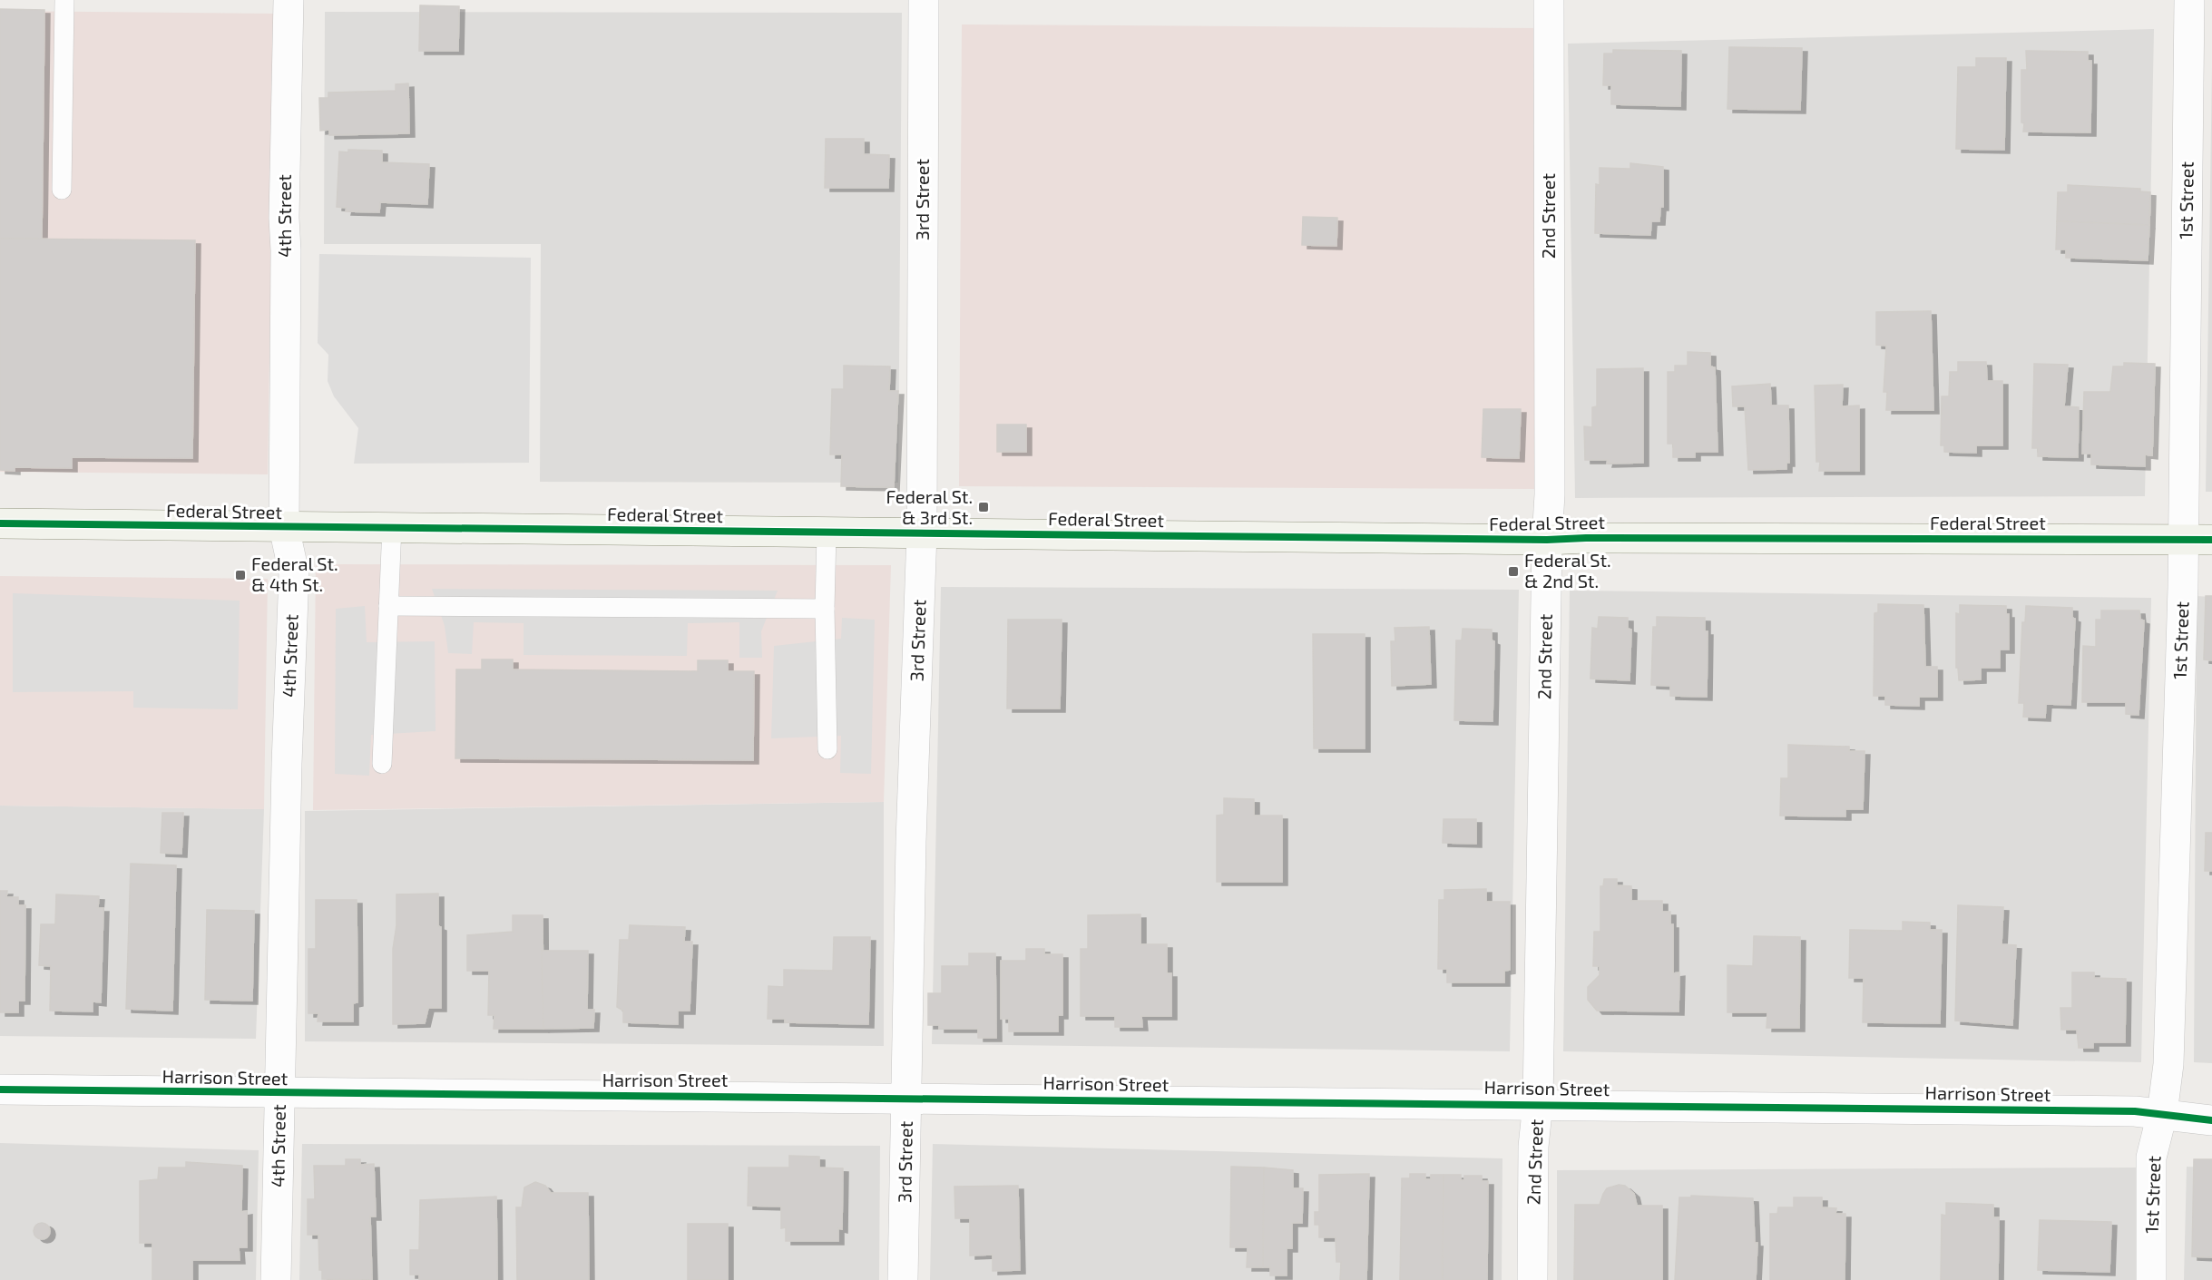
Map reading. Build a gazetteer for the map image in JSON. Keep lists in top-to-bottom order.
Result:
{
  "streets": {
    "street": [
      "3rd Street",
      "1st Street",
      "4th Street",
      "2nd Street",
      "Federal Street",
      "Harrison Street"
    ]
  },
  "crossings": [
    ["3rd Street", "Federal Street"],
    ["3rd Street", "Harrison Street"],
    ["1st Street", "Federal Street"],
    ["1st Street", "Harrison Street"],
    ["4th Street", "Federal Street"],
    ["4th Street", "Harrison Street"],
    ["2nd Street", "Federal Street"],
    ["2nd Street", "Harrison Street"]
  ],
  "places": {
    "transit": ["Federal St. & 3rd St.", "Federal St. & 2nd St.", "Federal St. & 4th St."]
  }
}
